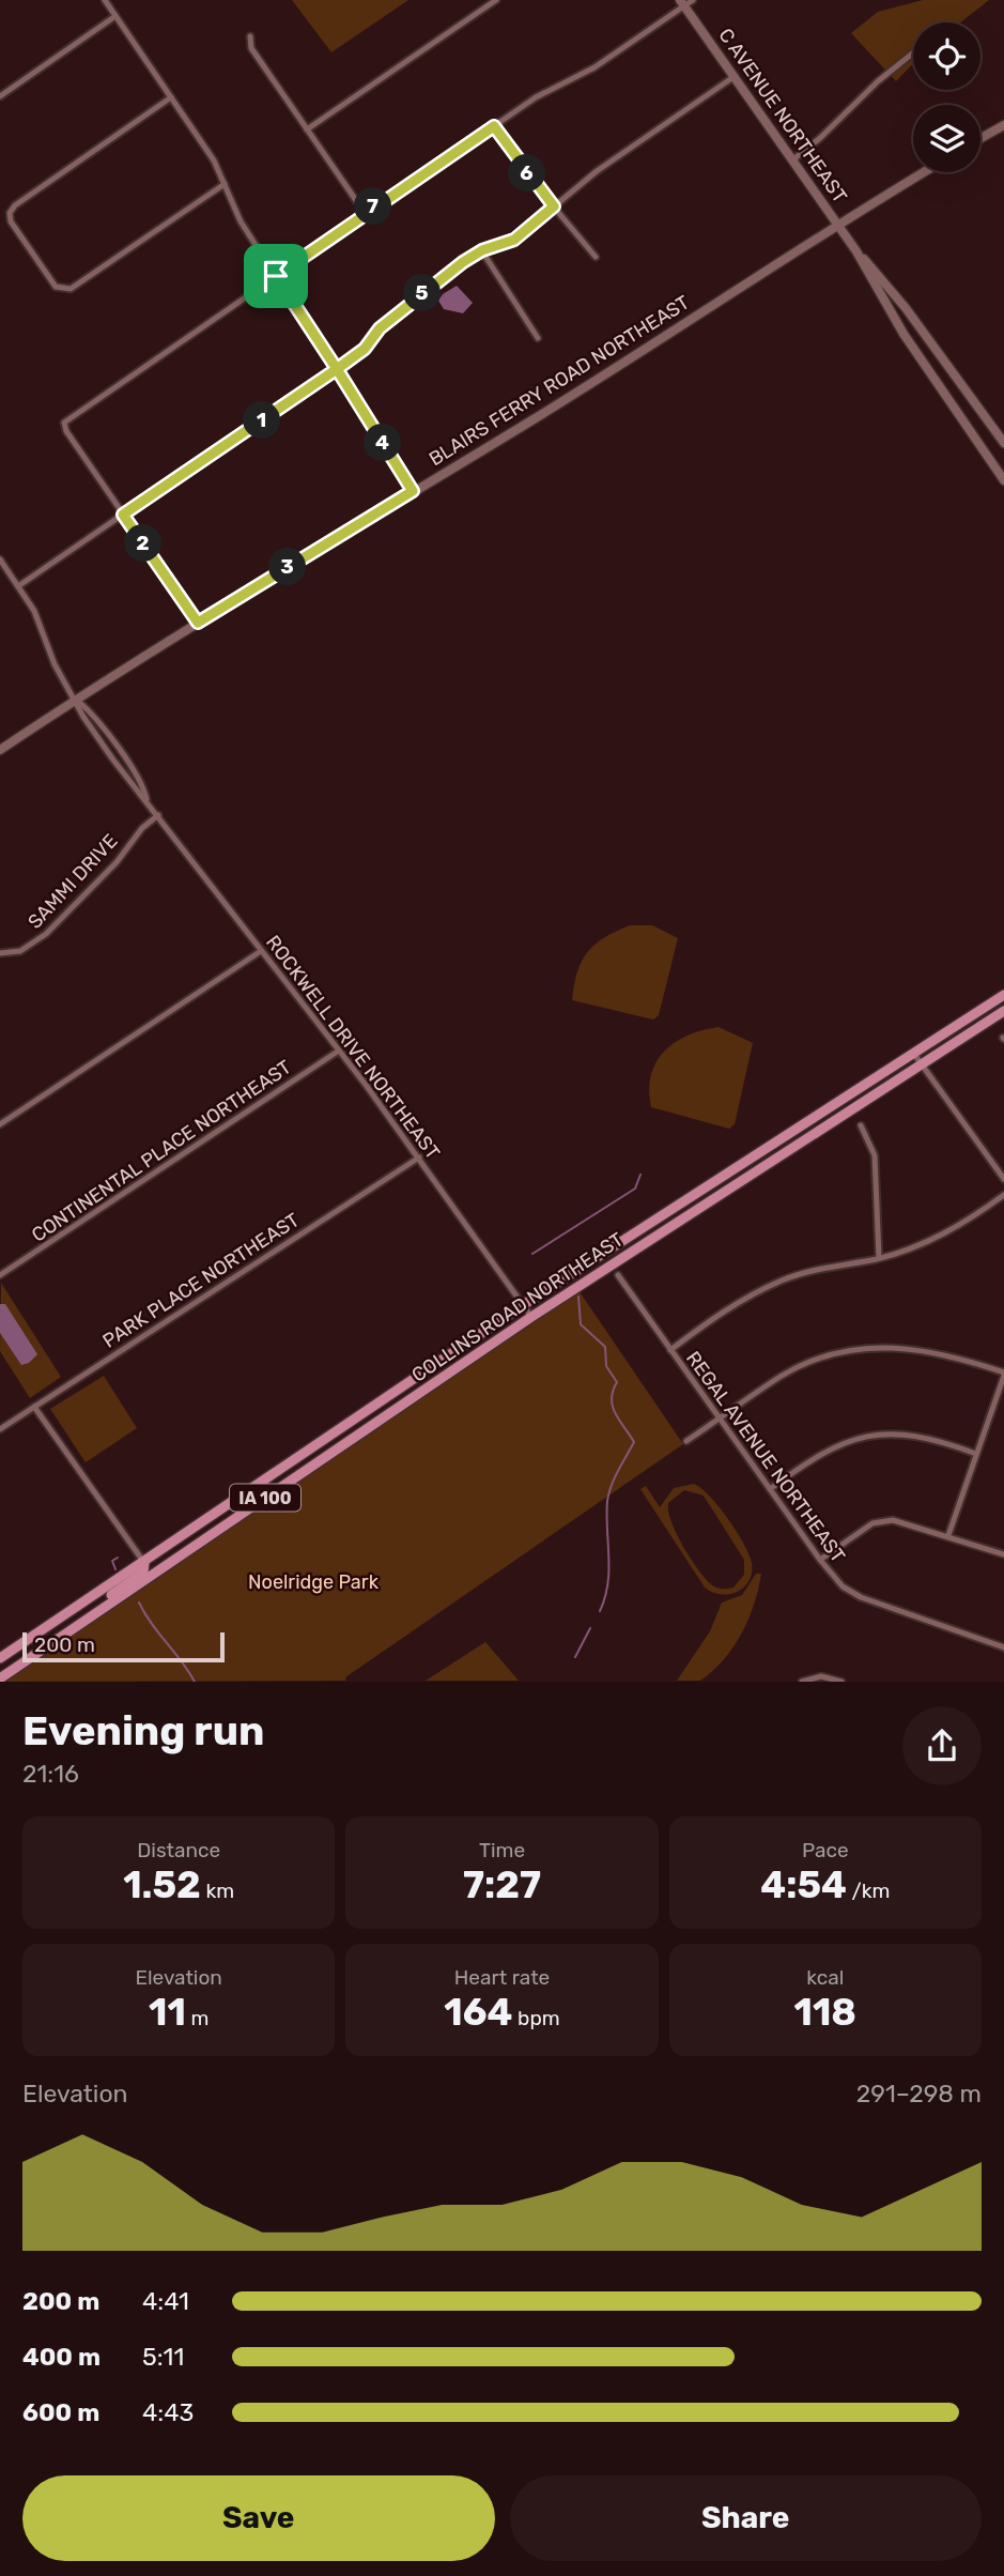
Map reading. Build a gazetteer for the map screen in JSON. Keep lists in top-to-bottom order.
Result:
{
  "streets": {
    "highway": ["COLLINS ROAD NORTHEAST", "IA 100"],
    "main road": ["C AVENUE NORTHEAST", "BLAIRS FERRY ROAD NORTHEAST"],
    "street": [
      "SAMMI DRIVE",
      "ROCKWELL DRIVE NORTHEAST",
      "CONTINENTAL PLACE NORTHEAST",
      "PARK PLACE NORTHEAST",
      "REGAL AVENUE NORTHEAST"
    ]
  },
  "crossings": [
    ["C AVENUE NORTHEAST", "BLAIRS FERRY ROAD NORTHEAST"],
    ["BLAIRS FERRY ROAD NORTHEAST", "ROCKWELL DRIVE NORTHEAST"],
    ["SAMMI DRIVE", "ROCKWELL DRIVE NORTHEAST"],
    ["ROCKWELL DRIVE NORTHEAST", "CONTINENTAL PLACE NORTHEAST"],
    ["ROCKWELL DRIVE NORTHEAST", "PARK PLACE NORTHEAST"],
    ["ROCKWELL DRIVE NORTHEAST", "COLLINS ROAD NORTHEAST"]
  ],
  "parks": ["Noelridge Park"],
  "scale_bar": "200 m",
  "page": {
    "pins": [
      "6",
      "7",
      "5",
      "1",
      "4",
      "2",
      "3"
    ],
    "scale": "200 m",
    "heading": ["Evening run", "21:16"],
    "stats": [
      ["Distance", "1.52 km"],
      ["Time", "7:27"],
      ["Pace", "4:54 /km"],
      ["Elevation", "11 m"],
      ["Heart rate", "164 bpm"],
      ["kcal", "118"]
    ],
    "chart": ["Elevation", "291–298 m"],
    "list": [
      {
        "name": "200 m",
        "note": "4:41"
      },
      {
        "name": "400 m",
        "note": "5:11"
      },
      {
        "name": "600 m",
        "note": "4:43"
      }
    ],
    "buttons": ["Save", "Share"]
  }
}
